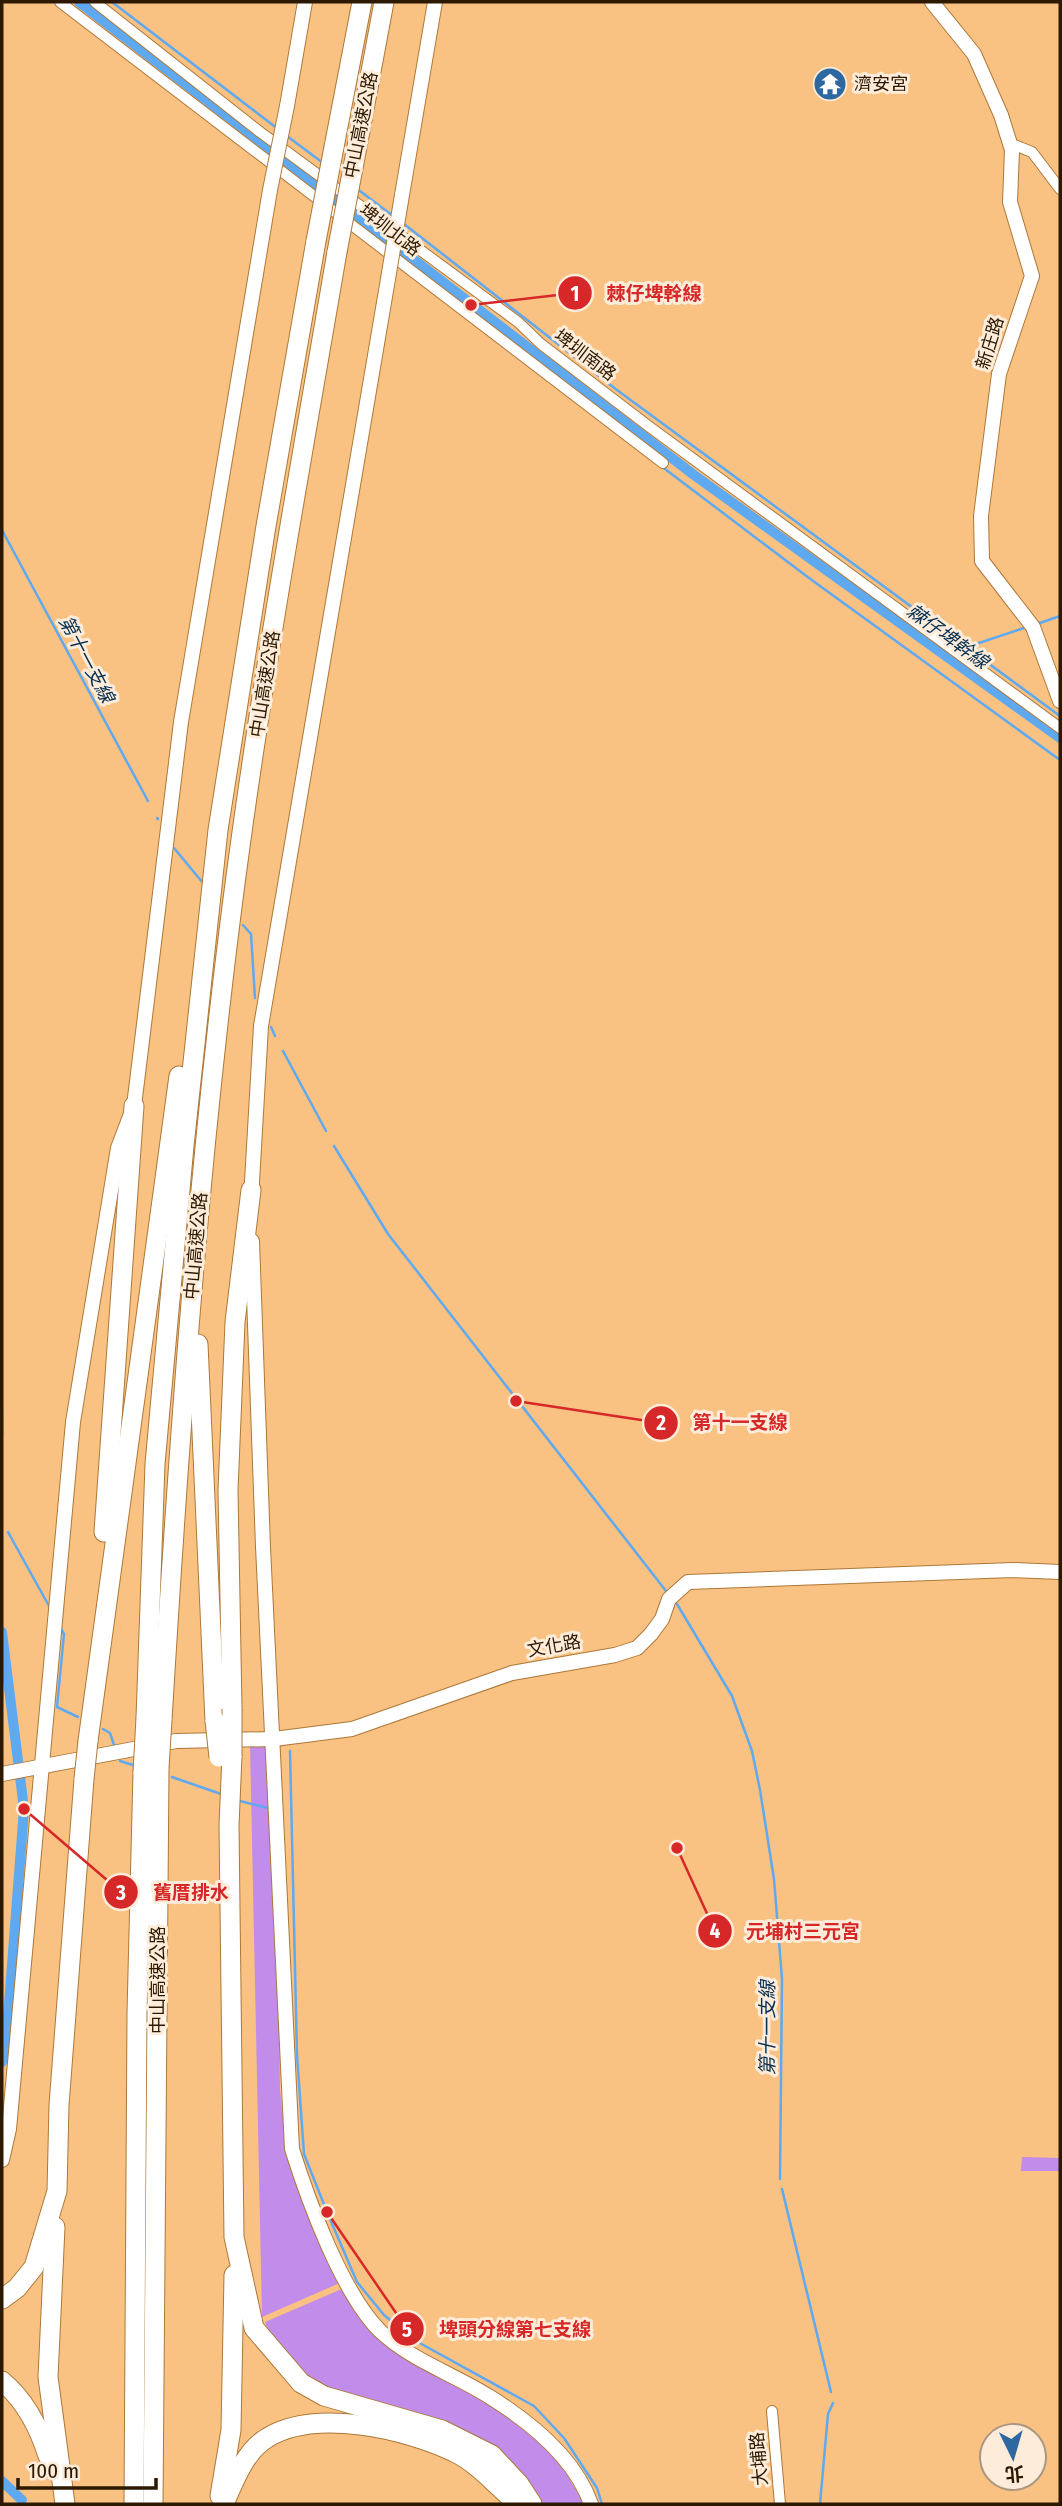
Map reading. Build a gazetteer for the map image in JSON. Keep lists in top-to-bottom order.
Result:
{
  "streets": {
    "highway": ["中山高速公路"],
    "street": [
      "埤圳北路",
      "新庄路",
      "埤圳南路",
      "文化路",
      "大埔路"
    ]
  },
  "water": ["棘仔埤幹線", "第十一支線"],
  "places": {
    "temple": ["濟安宮"],
    "other": [
      "棘仔埤幹線",
      "第十一支線",
      "舊厝排水",
      "元埔村三元宮",
      "埤頭分線第七支線"
    ]
  },
  "scale_bar": "100 m",
  "north": "bottom"
}
